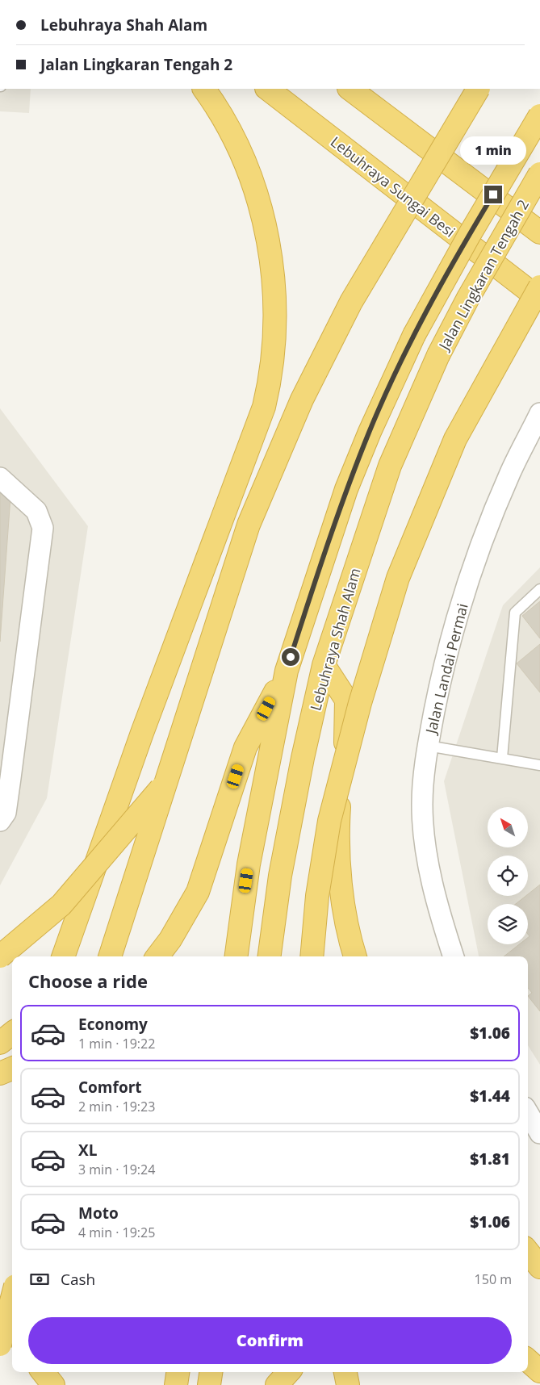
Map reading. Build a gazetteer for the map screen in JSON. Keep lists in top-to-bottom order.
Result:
{
  "streets": {
    "highway": ["Lebuhraya Sungai Besi", "Jalan Lingkaran Tengah 2", "Lebuhraya Shah Alam"],
    "street": ["Jalan Landai Permai"]
  },
  "crossings": [
    ["Jalan Lingkaran Tengah 2", "Lebuhraya Shah Alam"]
  ],
  "north": "top left",
  "page": {
    "banner": ["Lebuhraya Shah Alam", "Jalan Lingkaran Tengah 2"],
    "bubble": "1 min",
    "heading": "Choose a ride",
    "list": [
      {
        "name": "Economy",
        "note": "1 min · 19:22",
        "value": "$1.06"
      },
      {
        "name": "Comfort",
        "note": "2 min · 19:23",
        "value": "$1.44"
      },
      {
        "name": "XL",
        "note": "3 min · 19:24",
        "value": "$1.81"
      },
      {
        "name": "Moto",
        "note": "4 min · 19:25",
        "value": "$1.06"
      }
    ],
    "pay": ["Cash", "150 m"],
    "buttons": "Confirm"
  }
}
